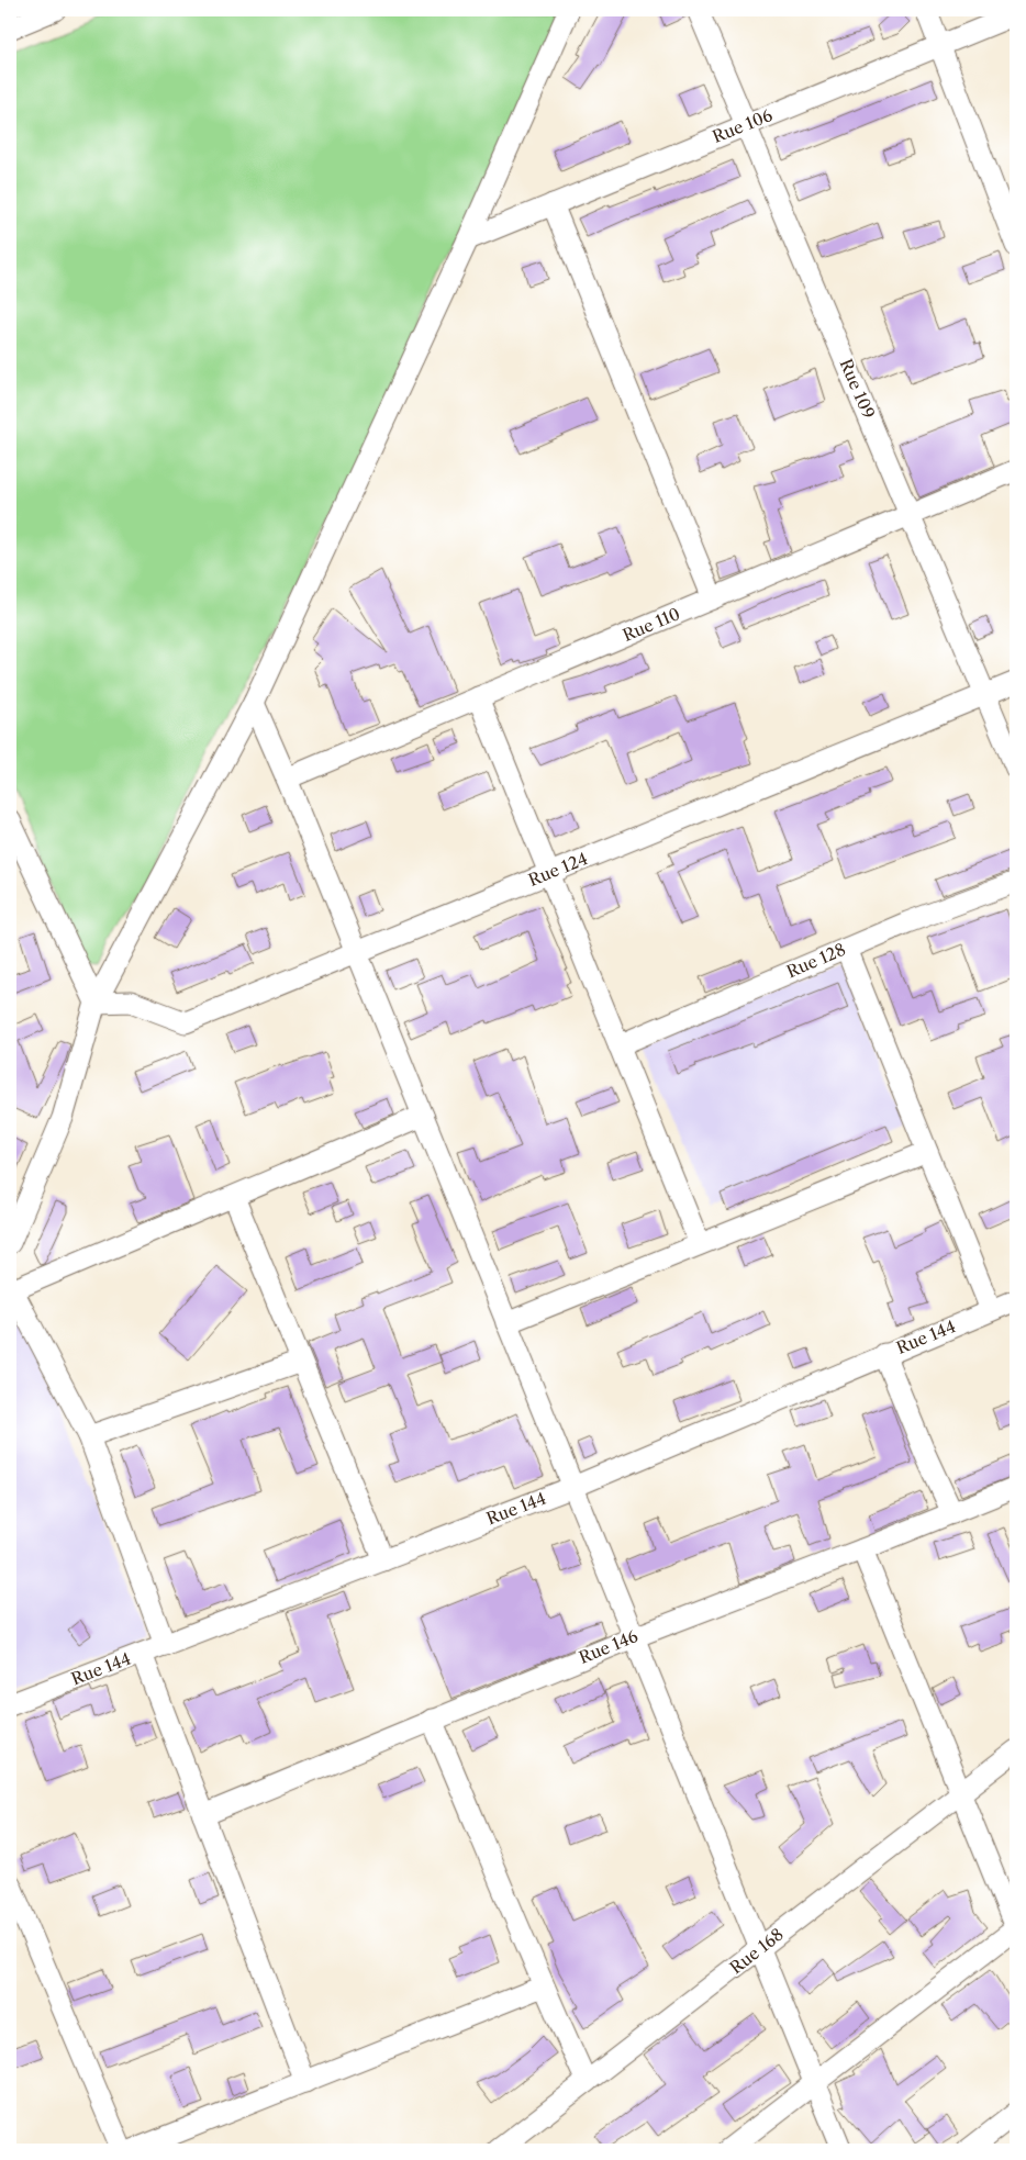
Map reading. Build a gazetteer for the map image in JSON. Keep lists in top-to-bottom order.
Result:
{
  "streets": {
    "street": [
      "Rue 106",
      "Rue 109",
      "Rue 110",
      "Rue 124",
      "Rue 128",
      "Rue 144",
      "Rue 146",
      "Rue 168"
    ]
  },
  "crossings": [
    ["Rue 106", "Rue 109"],
    ["Rue 109", "Rue 110"],
    ["Rue 109", "Rue 124"]
  ]
}
